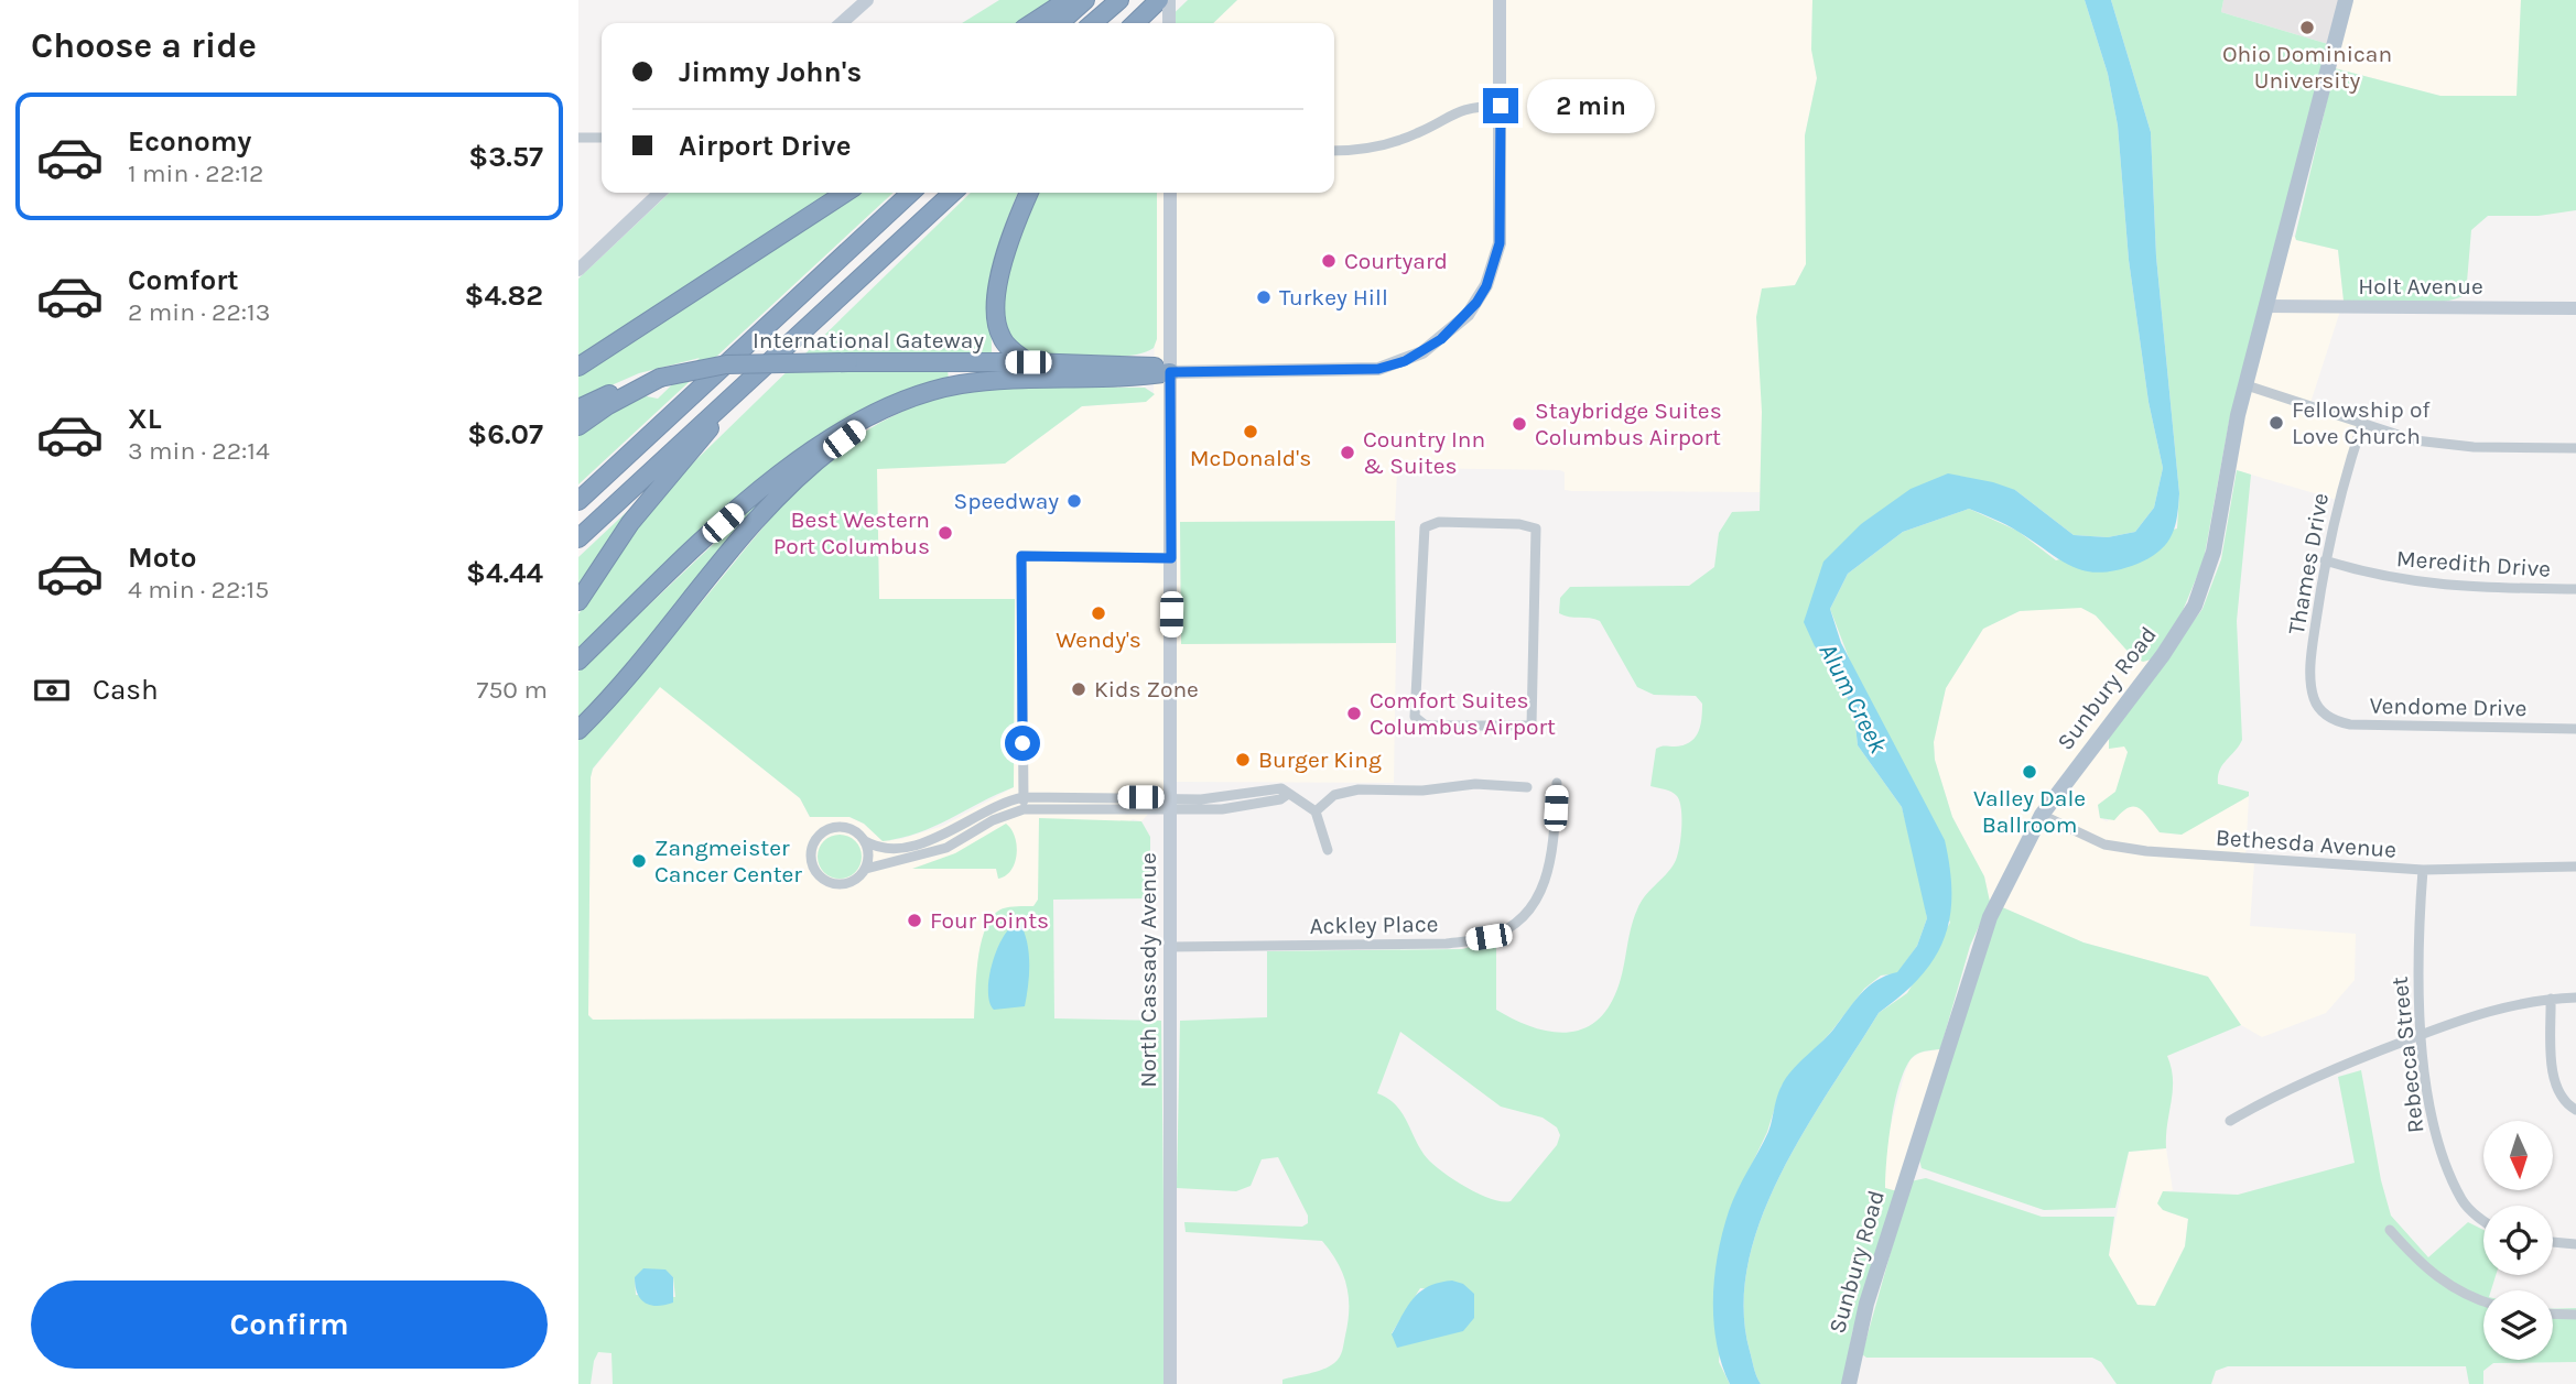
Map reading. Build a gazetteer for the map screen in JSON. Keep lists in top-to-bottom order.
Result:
{
  "streets": {
    "highway": ["International Gateway"],
    "main road": ["Holt Avenue", "Sunbury Road", "North Cassady Avenue"],
    "street": [
      "Thames Drive",
      "Meredith Drive",
      "Vendome Drive",
      "Bethesda Avenue",
      "Ackley Place",
      "Rebecca Street"
    ]
  },
  "crossings": [
    ["Holt Avenue", "Sunbury Road"],
    ["International Gateway", "North Cassady Avenue"],
    ["Thames Drive", "Meredith Drive"],
    ["Thames Drive", "Vendome Drive"],
    ["Sunbury Road", "Bethesda Avenue"],
    ["Bethesda Avenue", "Rebecca Street"],
    ["Ackley Place", "North Cassady Avenue"]
  ],
  "water": ["Alum Creek"],
  "places": [
    "Ohio Dominican University",
    "Courtyard",
    "Turkey Hill",
    "Fellowship of Love Church",
    "Staybridge Suites Columbus Airport",
    "McDonald's",
    "Country Inn & Suites",
    "Speedway",
    "Best Western Port Columbus",
    "Wendy's",
    "Kids Zone",
    "Comfort Suites Columbus Airport",
    "Burger King",
    "Valley Dale Ballroom",
    "Zangmeister Cancer Center",
    "Four Points"
  ],
  "north": "bottom",
  "page": {
    "heading": "Choose a ride",
    "banner": ["Jimmy John's", "Airport Drive"],
    "bubble": "2 min",
    "list": [
      {
        "name": "Economy",
        "note": "1 min · 22:12",
        "value": "$3.57"
      },
      {
        "name": "Comfort",
        "note": "2 min · 22:13",
        "value": "$4.82"
      },
      {
        "name": "XL",
        "note": "3 min · 22:14",
        "value": "$6.07"
      },
      {
        "name": "Moto",
        "note": "4 min · 22:15",
        "value": "$4.44"
      }
    ],
    "pay": ["Cash", "750 m"],
    "buttons": "Confirm"
  }
}
